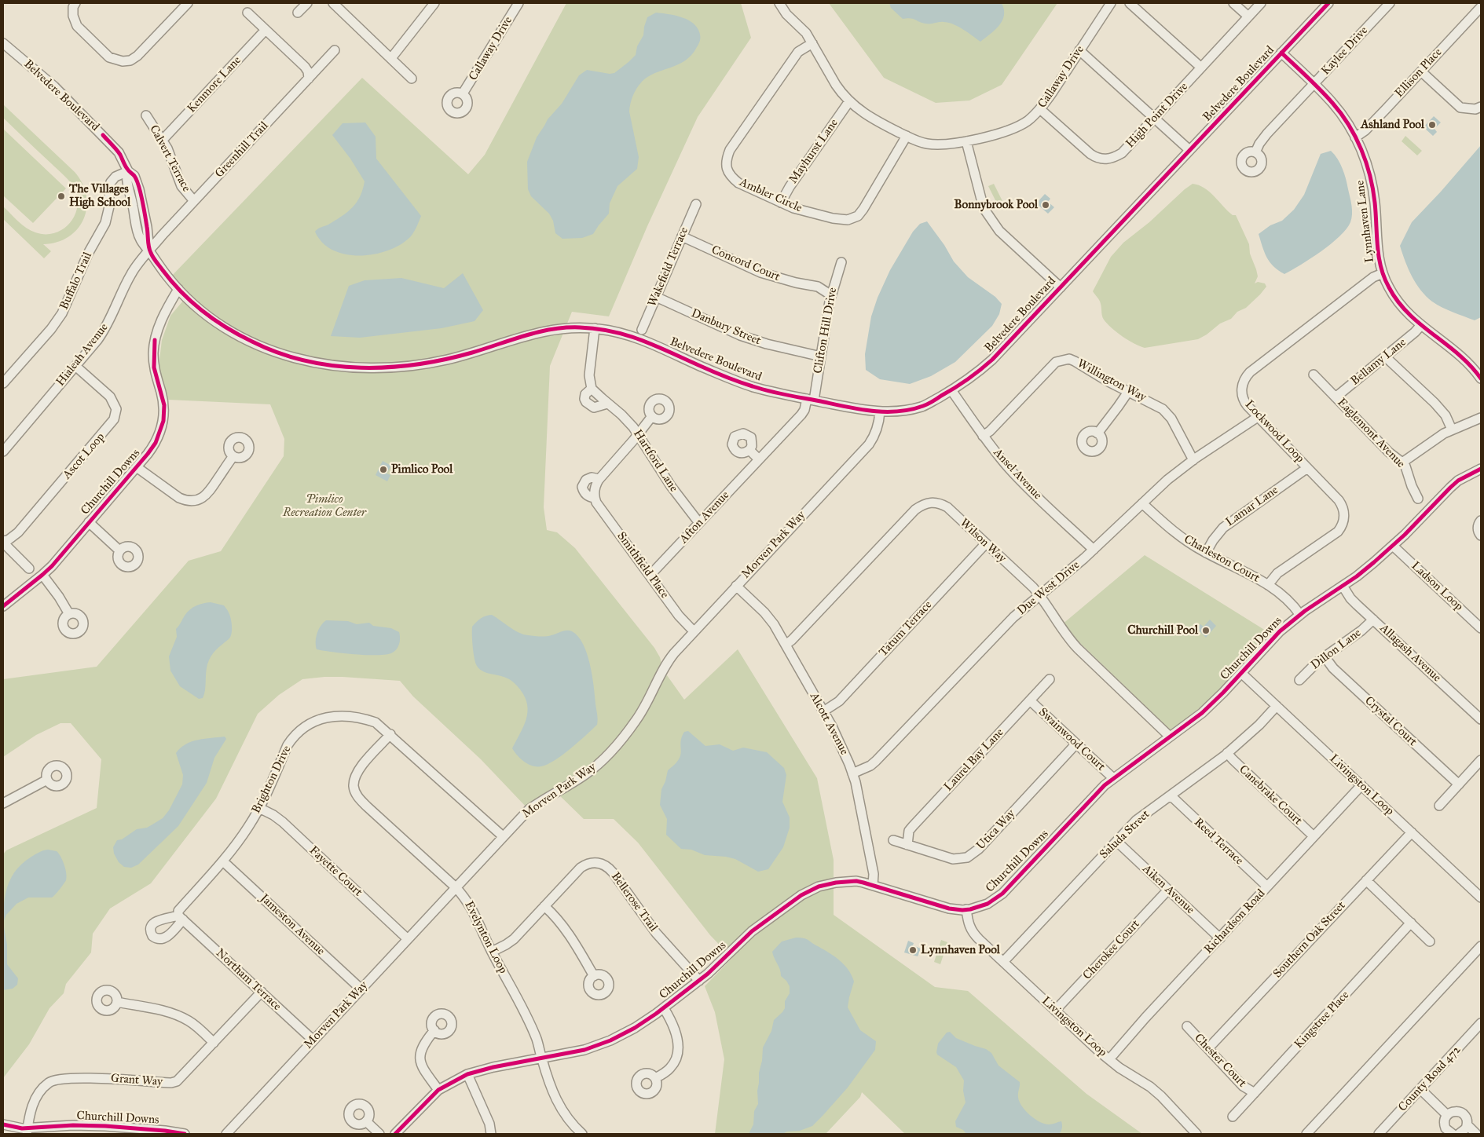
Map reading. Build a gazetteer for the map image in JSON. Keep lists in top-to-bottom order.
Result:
{
  "streets": {
    "street": [
      "Callaway Drive",
      "Kaylee Drive",
      "Ellison Place",
      "Belvedere Boulevard",
      "Kenmore Lane",
      "High Point Drive",
      "Greenhill Trail",
      "Mayhurst Lane",
      "Calvert Terrace",
      "Ambler Circle",
      "Lynnhaven Lane",
      "Concord Court",
      "Wakefield Terrace",
      "Buffalo Trail",
      "Danbury Street",
      "Clifton Hill Drive",
      "Hialeah Avenue",
      "Bellamy Lane",
      "Willington Way",
      "Lockwood Loop",
      "Eaglemont Avenue",
      "Ascot Loop",
      "Hartford Lane",
      "Ansel Avenue",
      "Churchill Downs",
      "Lamar Lane",
      "Afton Avenue",
      "Wilson Way",
      "Morven Park Way",
      "Charleston Court",
      "Smithfield Place",
      "Ladson Loop",
      "Due West Drive",
      "Tatum Terrace",
      "Dillon Lane",
      "Allagash Avenue",
      "Crystal Court",
      "Alcott Avenue",
      "Swainwood Court",
      "Laurel Bay Lane",
      "Brighton Drive",
      "Livingston Loop",
      "Canebrake Court",
      "Utica Way",
      "Saluda Street",
      "Reed Terrace",
      "Fayette Court",
      "Aiken Avenue",
      "Bellerose Trail",
      "Richardson Road",
      "Jameston Avenue",
      "Evelynton Loop",
      "Southern Oak Street",
      "Cherokee Court",
      "Northam Terrace",
      "Kingstree Place",
      "Chester Court",
      "County Road 472",
      "Grant Way"
    ]
  },
  "crossings": [
    ["Callaway Drive", "High Point Drive"],
    ["Callaway Drive", "Mayhurst Lane"],
    ["Callaway Drive", "Ambler Circle"],
    ["Kaylee Drive", "Lynnhaven Lane"],
    ["Ellison Place", "Lynnhaven Lane"],
    ["Belvedere Boulevard", "Greenhill Trail"],
    ["Belvedere Boulevard", "Lynnhaven Lane"],
    ["Belvedere Boulevard", "Buffalo Trail"],
    ["Belvedere Boulevard", "Clifton Hill Drive"],
    ["Belvedere Boulevard", "Hialeah Avenue"],
    ["Belvedere Boulevard", "Ansel Avenue"],
    ["Belvedere Boulevard", "Churchill Downs"],
    ["Belvedere Boulevard", "Afton Avenue"],
    ["Belvedere Boulevard", "Morven Park Way"],
    ["Kenmore Lane", "Calvert Terrace"],
    ["Greenhill Trail", "Calvert Terrace"],
    ["Greenhill Trail", "Hialeah Avenue"],
    ["Mayhurst Lane", "Ambler Circle"],
    ["Lynnhaven Lane", "Bellamy Lane"],
    ["Lynnhaven Lane", "Lockwood Loop"],
    ["Concord Court", "Wakefield Terrace"],
    ["Concord Court", "Clifton Hill Drive"],
    ["Wakefield Terrace", "Danbury Street"],
    ["Danbury Street", "Clifton Hill Drive"],
    ["Clifton Hill Drive", "Afton Avenue"],
    ["Hialeah Avenue", "Ascot Loop"],
    ["Bellamy Lane", "Eaglemont Avenue"],
    ["Willington Way", "Ansel Avenue"],
    ["Willington Way", "Due West Drive"],
    ["Lockwood Loop", "Lamar Lane"],
    ["Lockwood Loop", "Charleston Court"],
    ["Lockwood Loop", "Due West Drive"],
    ["Hartford Lane", "Afton Avenue"],
    ["Ansel Avenue", "Due West Drive"],
    ["Churchill Downs", "Wilson Way"],
    ["Churchill Downs", "Charleston Court"],
    ["Churchill Downs", "Ladson Loop"],
    ["Churchill Downs", "Allagash Avenue"],
    ["Churchill Downs", "Alcott Avenue"],
    ["Churchill Downs", "Swainwood Court"],
    ["Churchill Downs", "Livingston Loop"],
    ["Churchill Downs", "Bellerose Trail"],
    ["Churchill Downs", "Evelynton Loop"],
    ["Churchill Downs", "Grant Way"],
    ["Lamar Lane", "Charleston Court"],
    ["Afton Avenue", "Smithfield Place"],
    ["Wilson Way", "Due West Drive"],
    ["Wilson Way", "Tatum Terrace"],
    ["Wilson Way", "Alcott Avenue"],
    ["Morven Park Way", "Smithfield Place"],
    ["Morven Park Way", "Alcott Avenue"],
    ["Morven Park Way", "Brighton Drive"],
    ["Morven Park Way", "Fayette Court"],
    ["Morven Park Way", "Jameston Avenue"],
    ["Morven Park Way", "Evelynton Loop"],
    ["Morven Park Way", "Northam Terrace"],
    ["Charleston Court", "Due West Drive"],
    ["Due West Drive", "Alcott Avenue"],
    ["Tatum Terrace", "Alcott Avenue"],
    ["Dillon Lane", "Allagash Avenue"],
    ["Dillon Lane", "Crystal Court"],
    ["Swainwood Court", "Laurel Bay Lane"],
    ["Swainwood Court", "Utica Way"],
    ["Laurel Bay Lane", "Utica Way"],
    ["Brighton Drive", "Fayette Court"],
    ["Brighton Drive", "Jameston Avenue"],
    ["Brighton Drive", "Evelynton Loop"],
    ["Brighton Drive", "Northam Terrace"],
    ["Livingston Loop", "Saluda Street"],
    ["Livingston Loop", "Richardson Road"],
    ["Livingston Loop", "Southern Oak Street"],
    ["Livingston Loop", "Cherokee Court"],
    ["Canebrake Court", "Saluda Street"],
    ["Canebrake Court", "Richardson Road"],
    ["Saluda Street", "Reed Terrace"],
    ["Saluda Street", "Aiken Avenue"],
    ["Reed Terrace", "Richardson Road"],
    ["Aiken Avenue", "Richardson Road"],
    ["Aiken Avenue", "Cherokee Court"],
    ["Bellerose Trail", "Evelynton Loop"],
    ["Southern Oak Street", "Chester Court"],
    ["Northam Terrace", "Grant Way"],
    ["Kingstree Place", "Chester Court"]
  ],
  "parks": ["Pimlico Recreation Center"],
  "places": [
    "Ashland Pool",
    "The Villages High School",
    "Bonnybrook Pool",
    "Pimlico Pool",
    "Churchill Pool",
    "Lynnhaven Pool"
  ]
}
